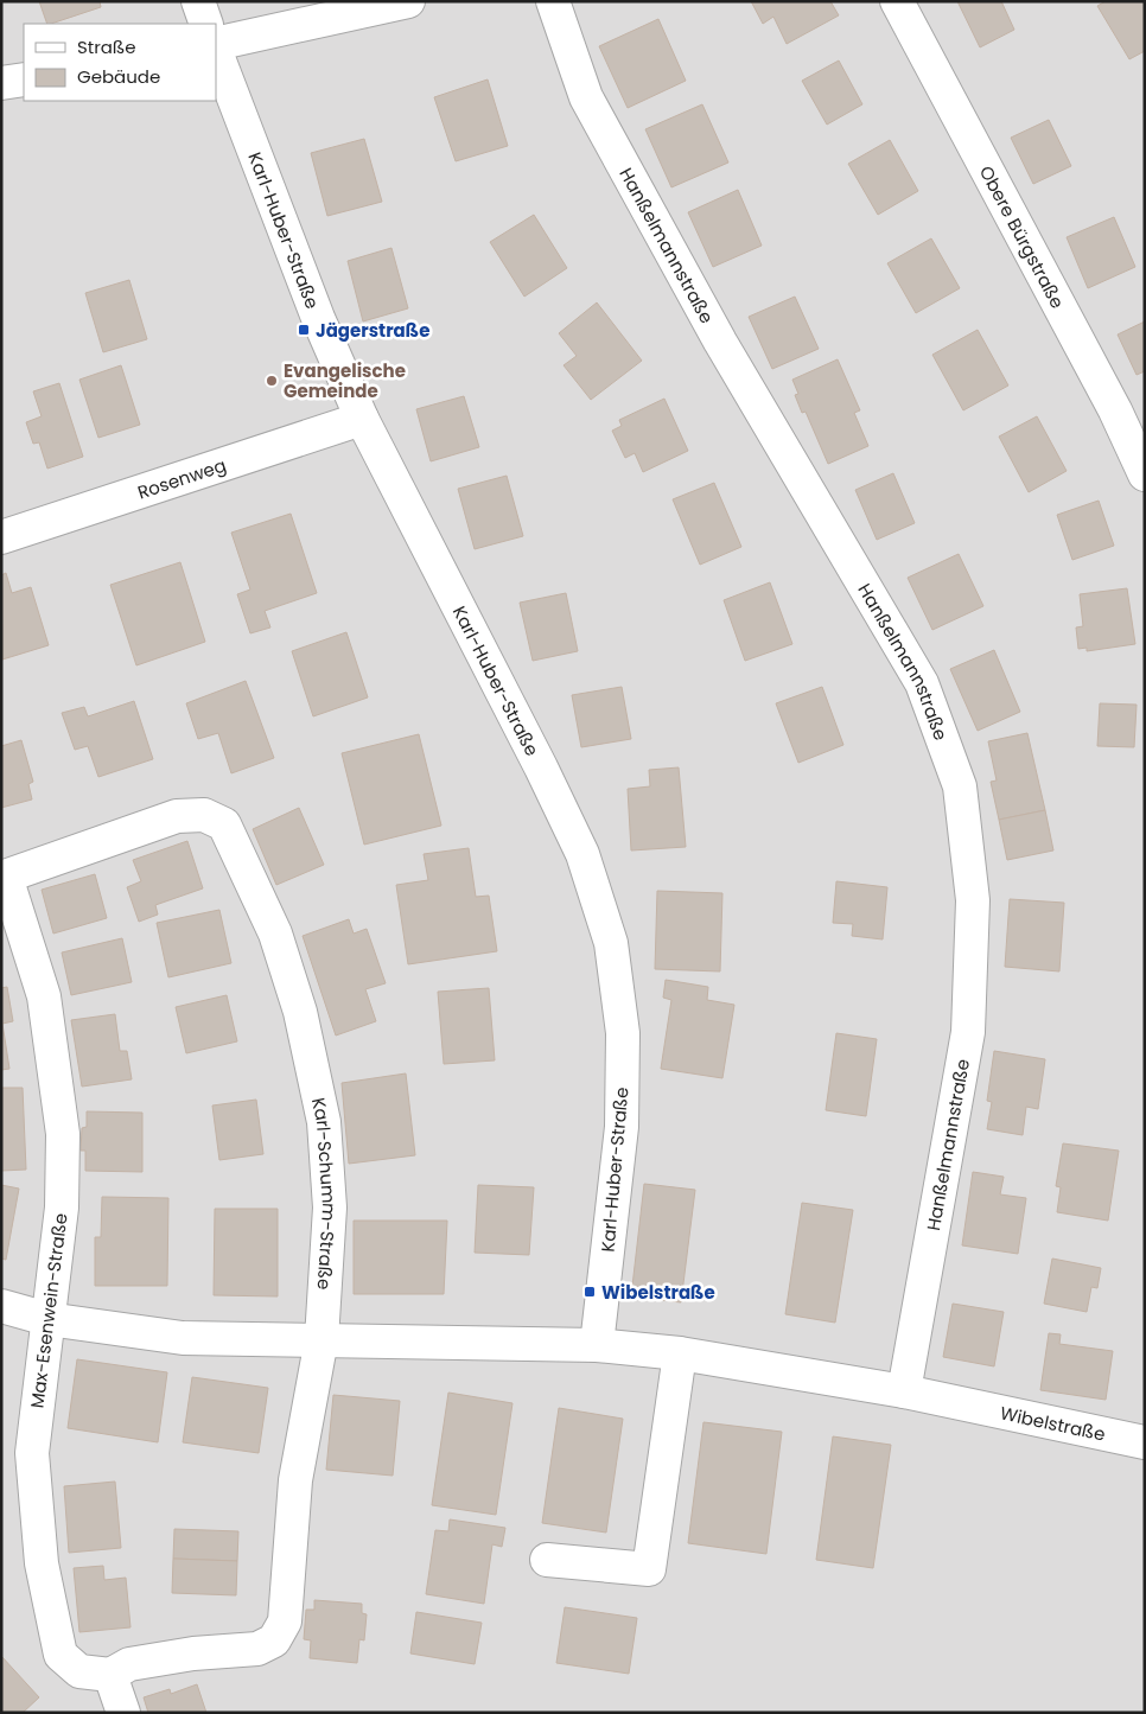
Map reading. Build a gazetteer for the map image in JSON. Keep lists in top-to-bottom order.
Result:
{
  "streets": {
    "street": [
      "Karl-Huber-Straße",
      "Obere Bürgstraße",
      "Hanßelmannstraße",
      "Rosenweg",
      "Karl-Schumm-Straße",
      "Max-Esenwein-Straße",
      "Wibelstraße"
    ]
  },
  "crossings": [
    ["Karl-Huber-Straße", "Rosenweg"],
    ["Karl-Huber-Straße", "Wibelstraße"],
    ["Hanßelmannstraße", "Wibelstraße"],
    ["Karl-Schumm-Straße", "Max-Esenwein-Straße"],
    ["Karl-Schumm-Straße", "Wibelstraße"],
    ["Max-Esenwein-Straße", "Wibelstraße"]
  ],
  "places": {
    "transit": ["Jägerstraße", "Wibelstraße"],
    "other": ["Evangelische Gemeinde"]
  },
  "legend": ["Straße", "Gebäude"]
}
